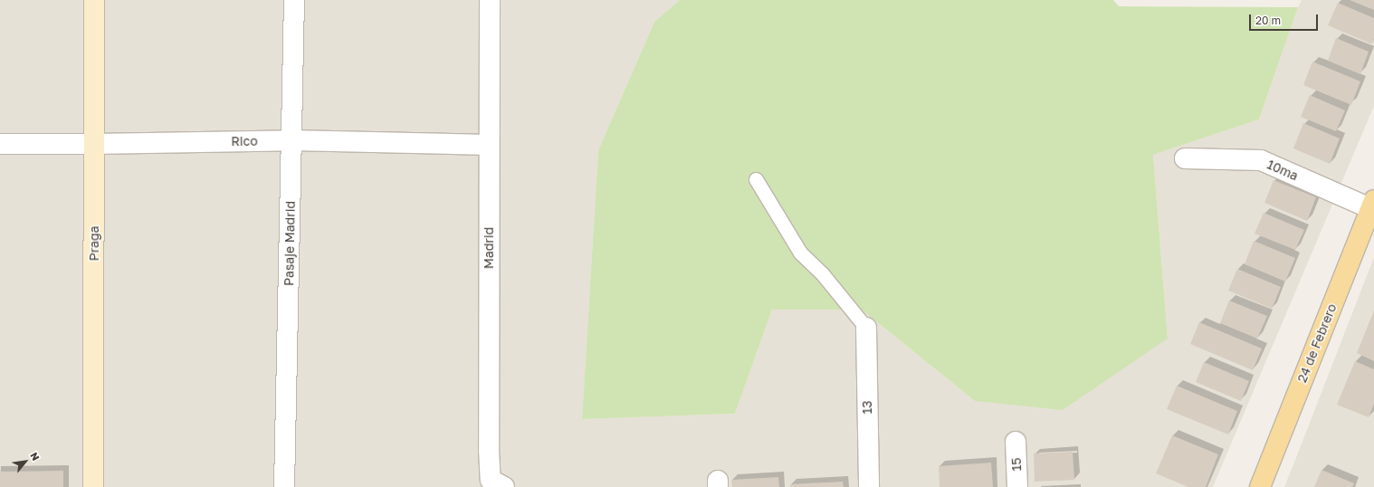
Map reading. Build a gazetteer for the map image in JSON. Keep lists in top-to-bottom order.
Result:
{
  "streets": {
    "main road": ["24 de Febrero"],
    "street": [
      "Rico",
      "10ma",
      "Praga",
      "Pasaje Madrid",
      "Madrid",
      "13",
      "15"
    ]
  },
  "crossings": [
    ["Rico", "Praga"],
    ["Rico", "Pasaje Madrid"],
    ["Rico", "Madrid"],
    ["10ma", "24 de Febrero"]
  ],
  "scale_bar": "20 m",
  "north": "top right"
}
